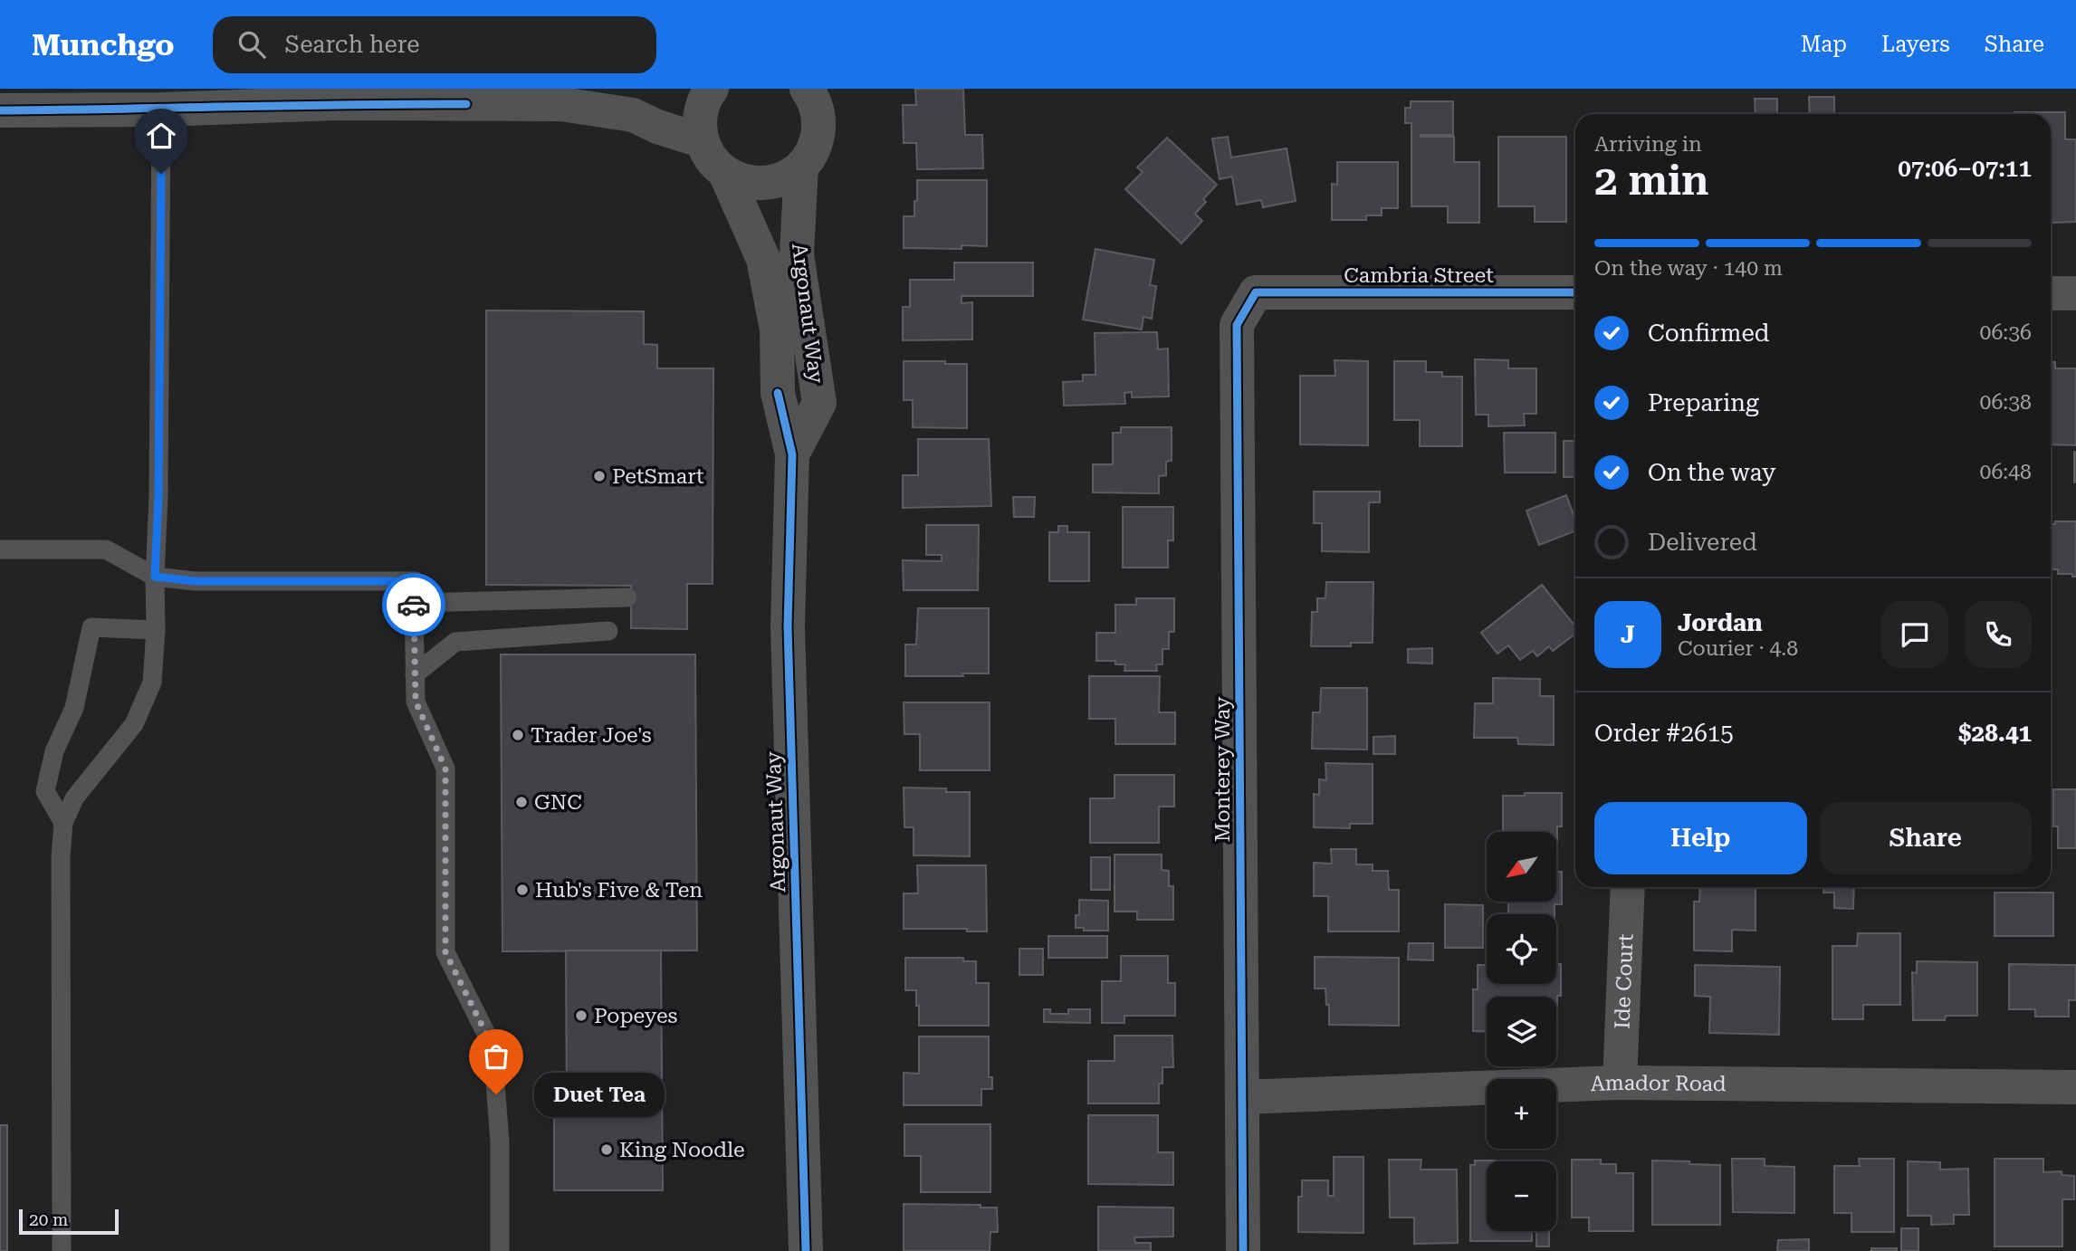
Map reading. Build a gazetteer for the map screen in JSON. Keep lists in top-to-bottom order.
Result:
{
  "streets": {
    "street": [
      "Cambria Street",
      "Argonaut Way",
      "Monterey Way",
      "Ide Court",
      "Amador Road"
    ]
  },
  "crossings": [
    ["Cambria Street", "Monterey Way"],
    ["Monterey Way", "Amador Road"],
    ["Ide Court", "Amador Road"]
  ],
  "places": [
    "PetSmart",
    "Trader Joe's",
    "GNC",
    "Hub's Five & Ten",
    "Popeyes",
    "Duet Tea",
    "King Noodle"
  ],
  "scale_bar": "20 m",
  "north": "bottom left",
  "page": {
    "header": "Munchgo",
    "search": "Search here",
    "nav": ["Map", "Layers", "Share"],
    "heading": ["2 min", "Arriving in", "07:06–07:11"],
    "panel": [
      "Jordan",
      "Courier · 4.8",
      "Order #2615",
      "$28.41"
    ],
    "bar": "On the way · 140 m",
    "list": [
      ["Confirmed", "06:36"],
      ["Preparing", "06:38"],
      ["On the way", "06:48"],
      "Delivered"
    ],
    "round": "J",
    "buttons": ["Help", "Share"],
    "map_buttons": ["+", "−"],
    "bubble": "Duet Tea",
    "scale": "20 m"
  }
}
